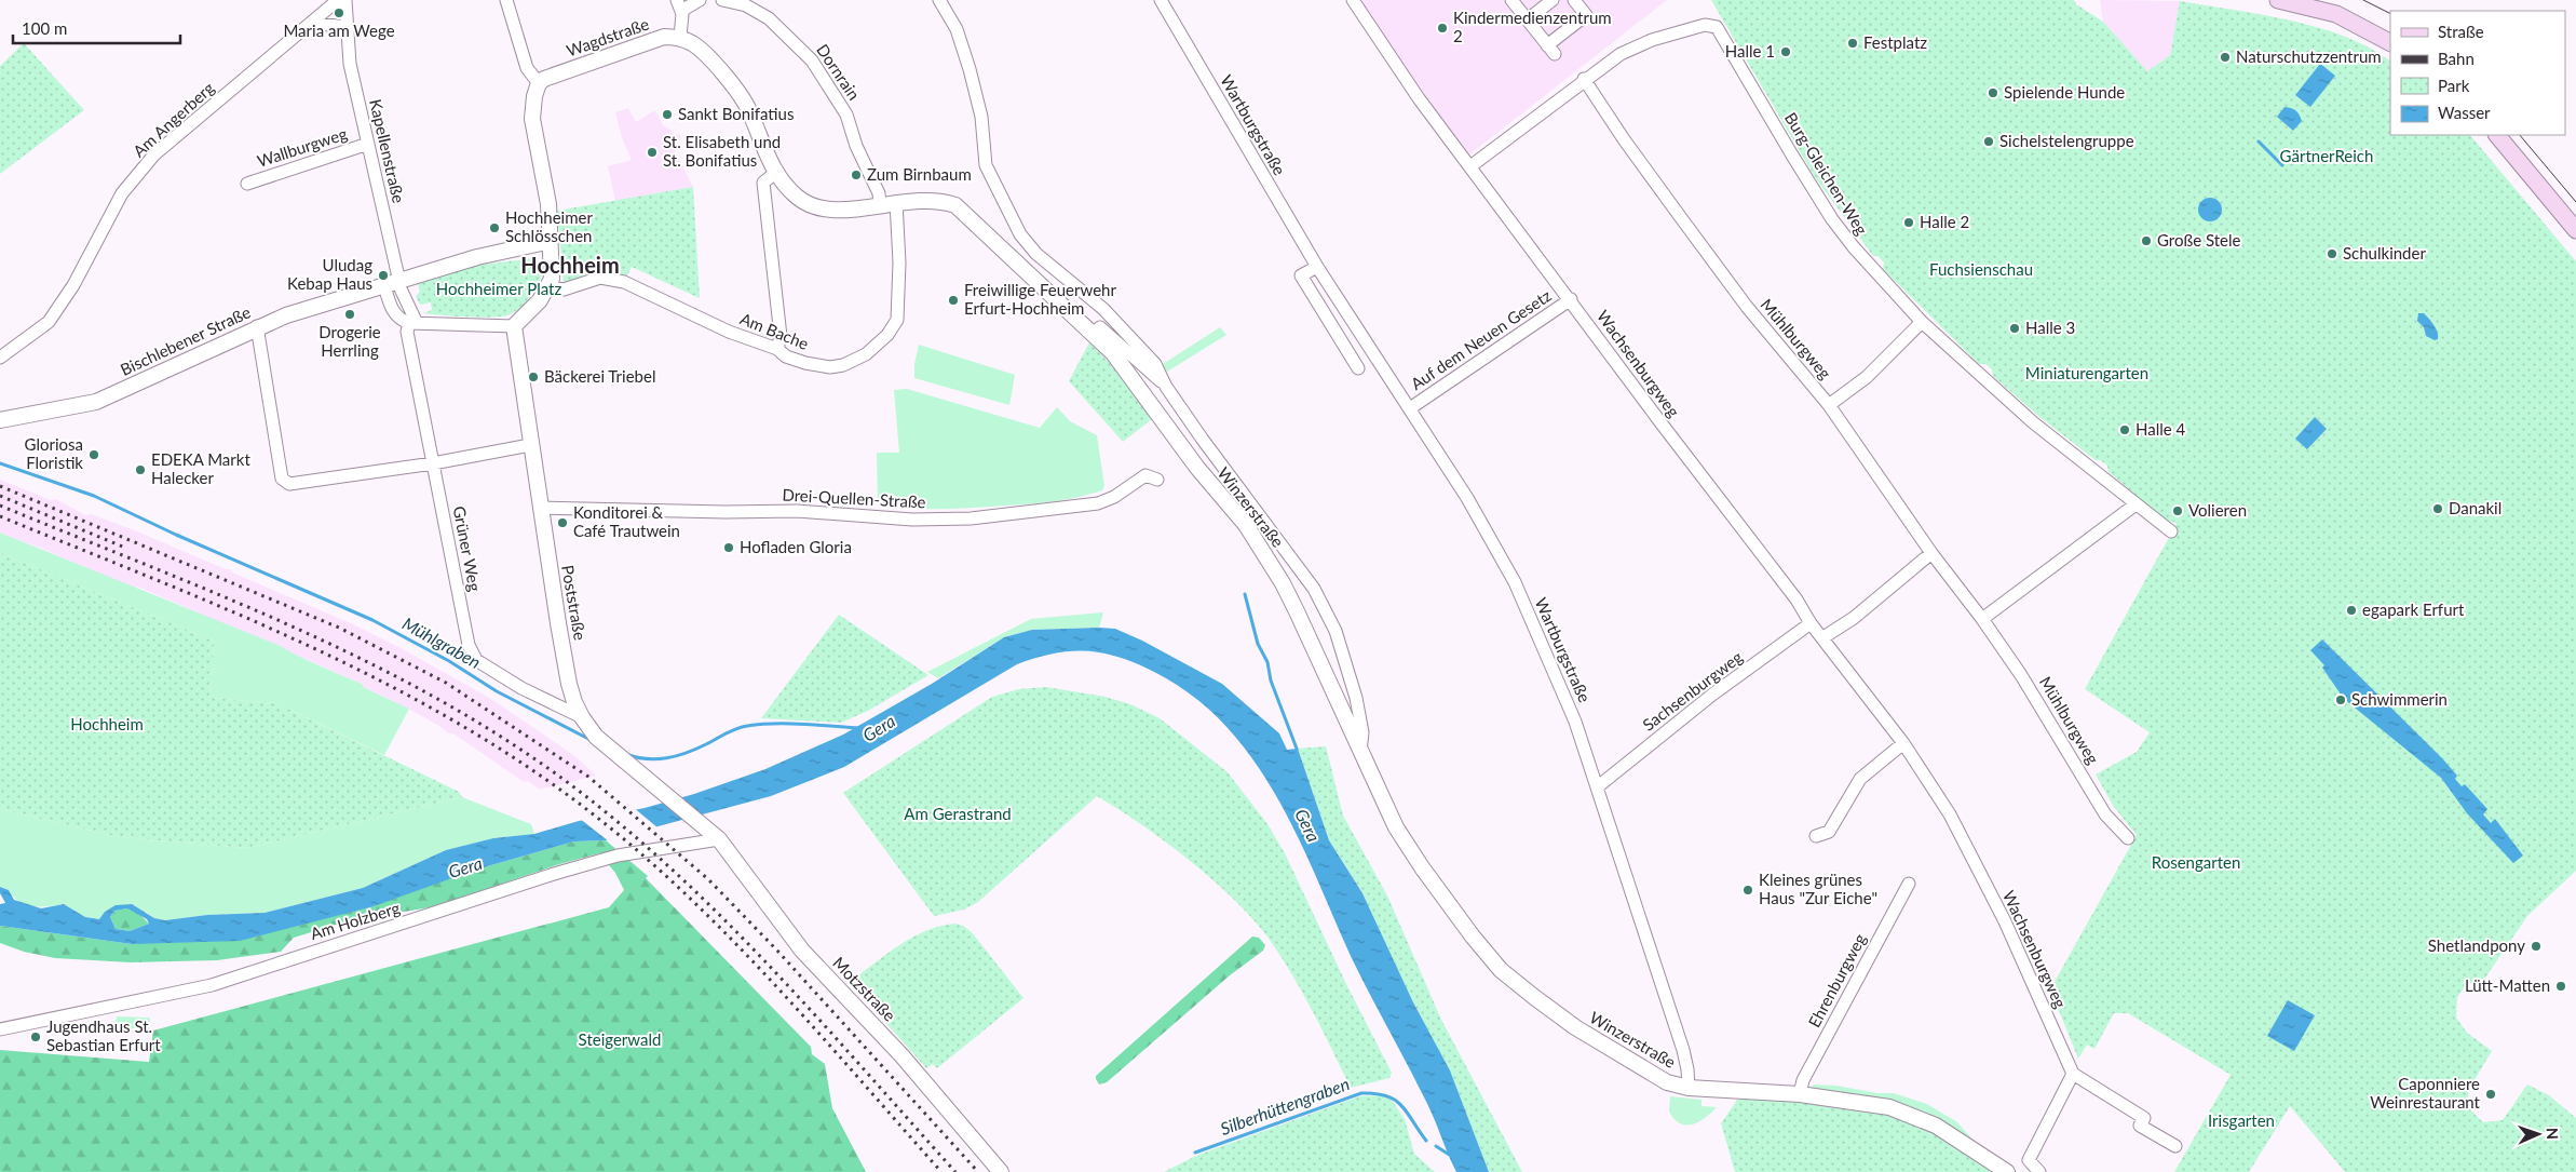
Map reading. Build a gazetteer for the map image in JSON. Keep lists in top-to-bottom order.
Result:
{
  "streets": {
    "street": [
      "Wagdstraße",
      "Dornrain",
      "Am Angerberg",
      "Wartburgstraße",
      "Wallburgweg",
      "Kapellenstraße",
      "Burg-Gleichen-Weg",
      "Am Bache",
      "Mühlburgweg",
      "Auf dem Neuen Gesetz",
      "Bischlebener Straße",
      "Wachsenburgweg",
      "Drei-Quellen-Straße",
      "Winzerstraße",
      "Grüner Weg",
      "Poststraße",
      "Sachsenburgweg",
      "Am Holzberg",
      "Ehrenburgweg",
      "Motzstraße"
    ]
  },
  "crossings": [
    ["Wartburgstraße", "Auf dem Neuen Gesetz"],
    ["Wartburgstraße", "Winzerstraße"],
    ["Wartburgstraße", "Sachsenburgweg"],
    ["Wallburgweg", "Kapellenstraße"],
    ["Kapellenstraße", "Bischlebener Straße"],
    ["Burg-Gleichen-Weg", "Mühlburgweg"],
    ["Burg-Gleichen-Weg", "Wachsenburgweg"],
    ["Am Bache", "Winzerstraße"],
    ["Auf dem Neuen Gesetz", "Wachsenburgweg"],
    ["Wachsenburgweg", "Sachsenburgweg"],
    ["Drei-Quellen-Straße", "Poststraße"],
    ["Winzerstraße", "Ehrenburgweg"],
    ["Grüner Weg", "Poststraße"],
    ["Poststraße", "Motzstraße"],
    ["Am Holzberg", "Motzstraße"]
  ],
  "districts": ["Hochheim"],
  "water": ["Mühlgraben", "Gera", "Silberhüttengraben"],
  "parks": [
    "GärtnerReich",
    "Fuchsienschau",
    "Hochheimer Platz",
    "Miniaturengarten",
    "Hochheim",
    "Am Gerastrand",
    "Rosengarten",
    "Steigerwald",
    "Irisgarten"
  ],
  "places": [
    "Maria am Wege",
    "Kindermedienzentrum 2",
    "Festplatz",
    "Halle 1",
    "Naturschutzzentrum",
    "Spielende Hunde",
    "Sankt Bonifatius",
    "Sichelstelengruppe",
    "St. Elisabeth und St. Bonifatius",
    "Zum Birnbaum",
    "Halle 2",
    "Hochheimer Schlösschen",
    "Große Stele",
    "Schulkinder",
    "Uludag Kebap Haus",
    "Freiwillige Feuerwehr Erfurt-Hochheim",
    "Drogerie Herrling",
    "Halle 3",
    "Bäckerei Triebel",
    "Halle 4",
    "Gloriosa Floristik",
    "EDEKA Markt Halecker",
    "Danakil",
    "Volieren",
    "Konditorei & Café Trautwein",
    "Hofladen Gloria",
    "egapark Erfurt",
    "Schwimmerin",
    "Kleines grünes Haus \"Zur Eiche\"",
    "Shetlandpony",
    "Lütt-Matten",
    "Jugendhaus St. Sebastian Erfurt",
    "Caponniere Weinrestaurant"
  ],
  "legend": [
    "Straße",
    "Bahn",
    "Park",
    "Wasser"
  ],
  "scale_bar": "100 m",
  "north": "right"
}
